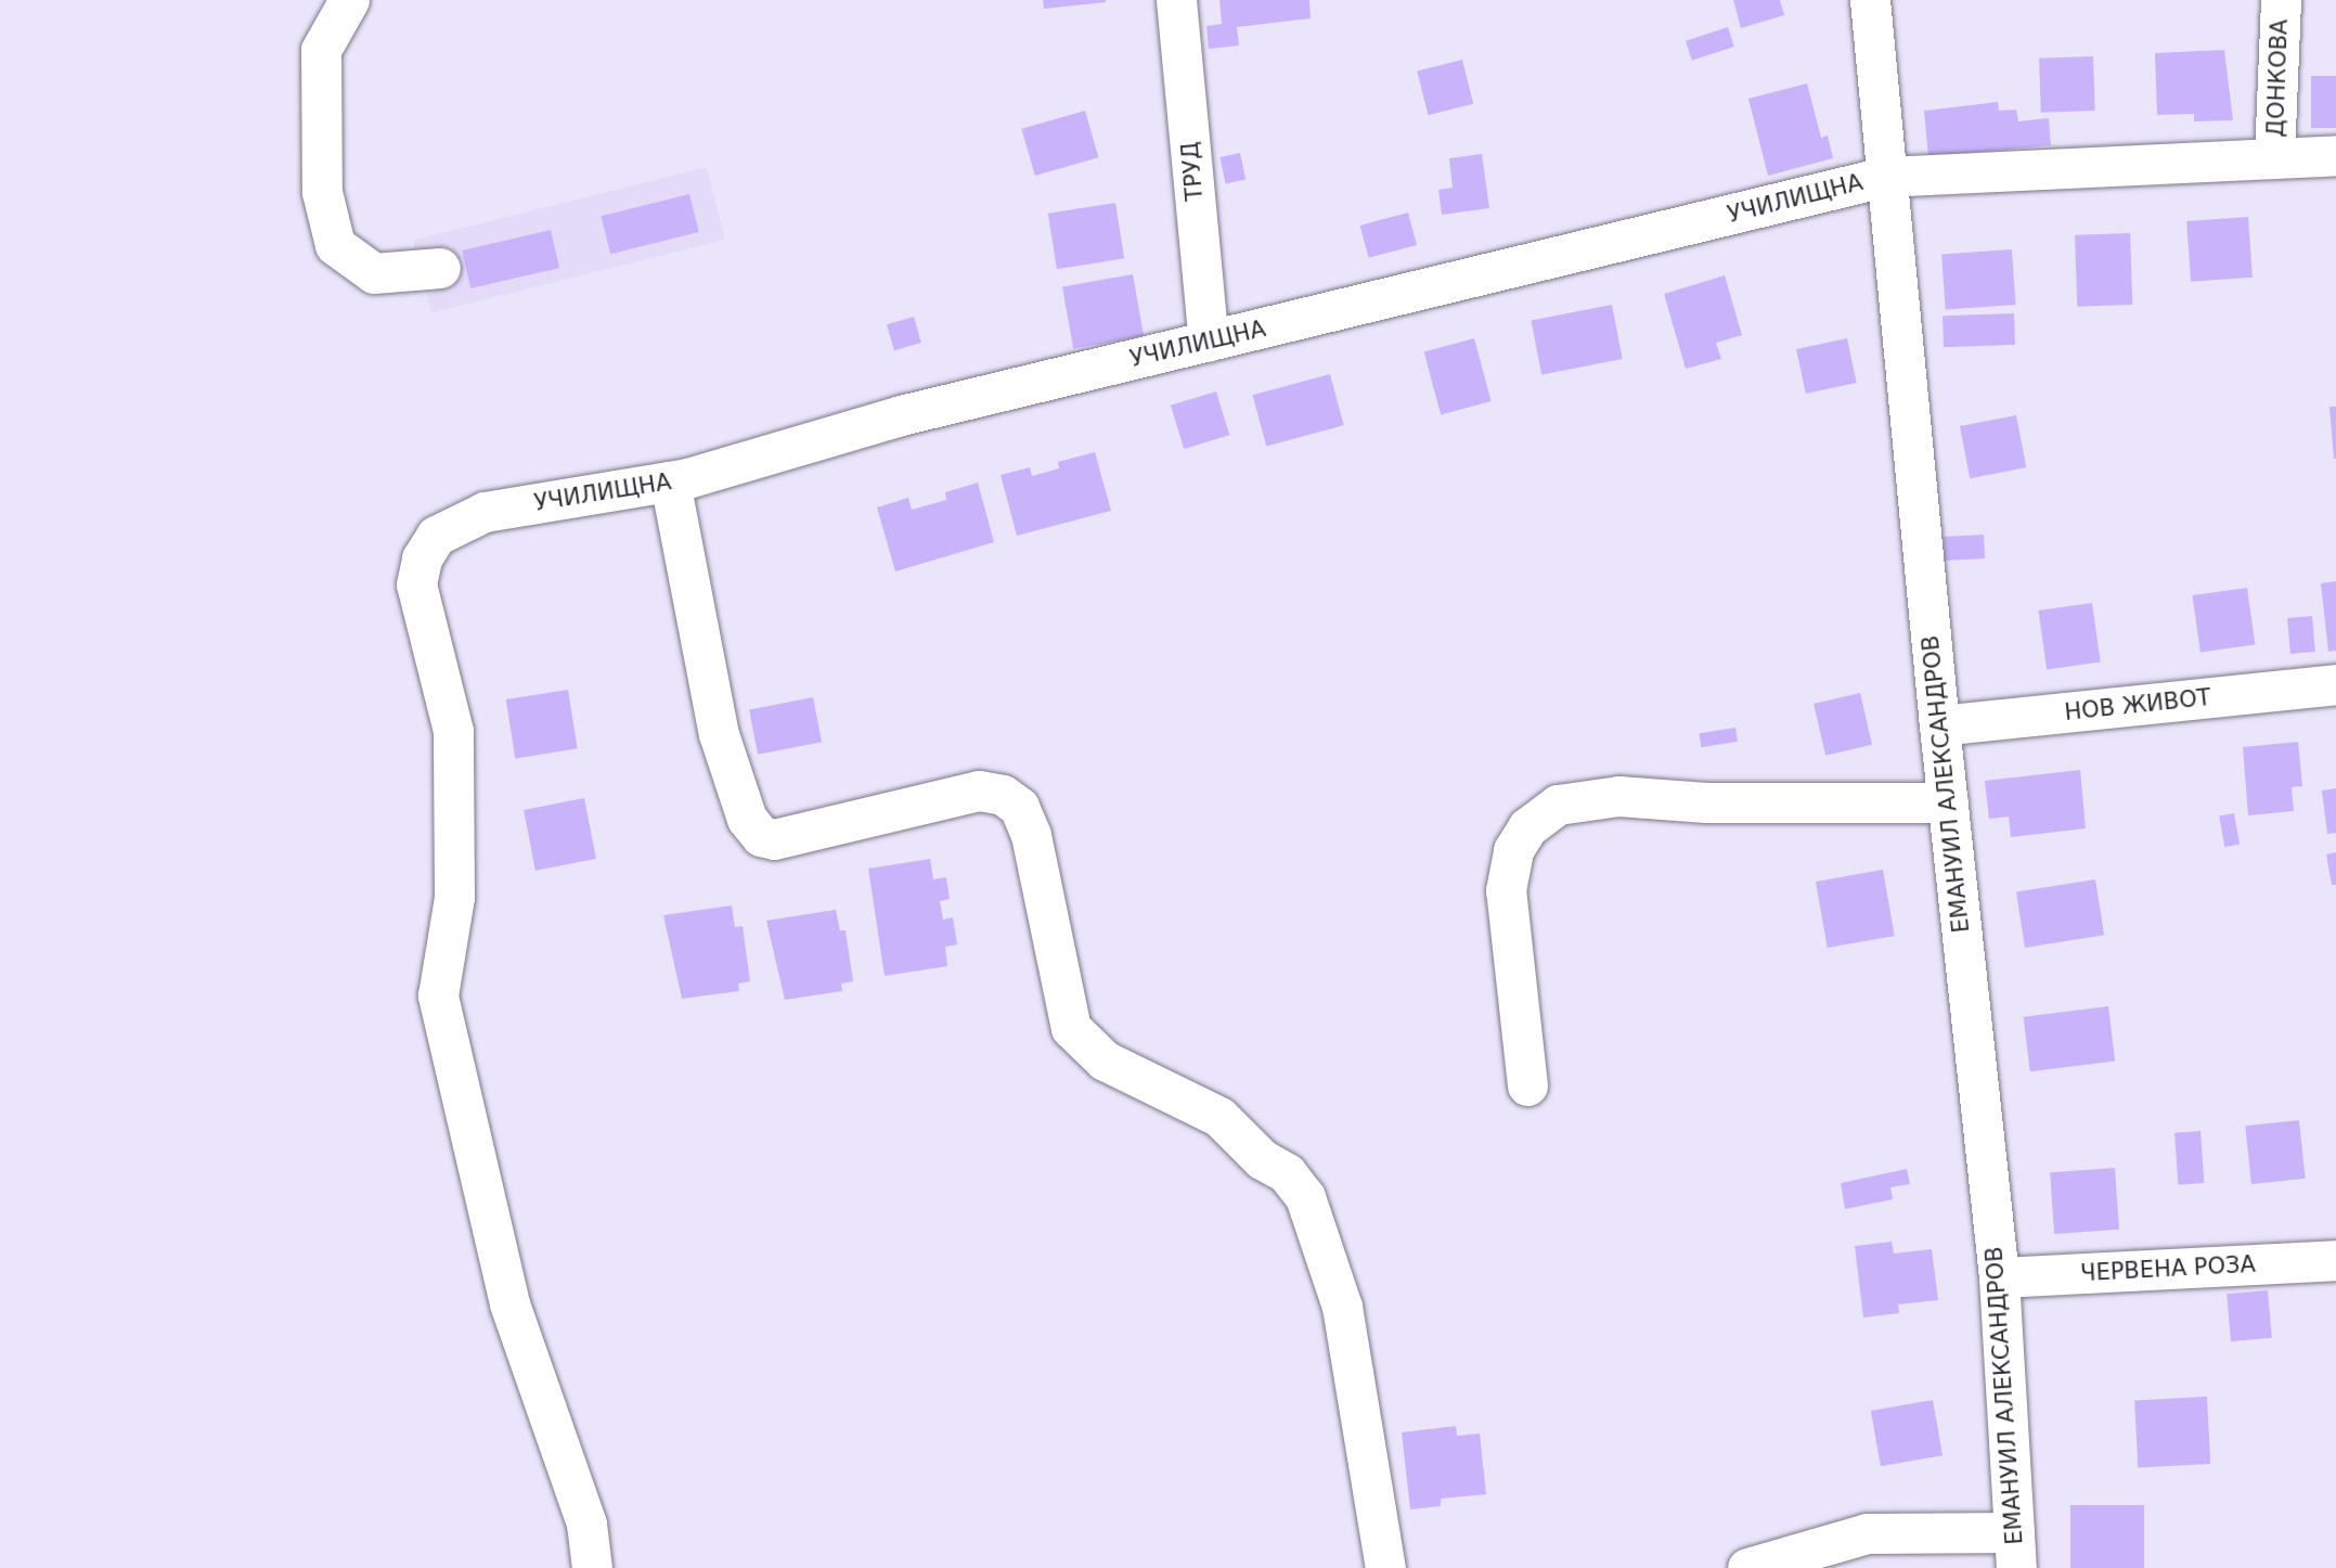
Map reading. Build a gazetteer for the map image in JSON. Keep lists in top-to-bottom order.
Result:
{
  "streets": {
    "street": [
      "ДОНКОВА",
      "ТРУД",
      "УЧИЛИЩНА",
      "НОВ ЖИВОТ",
      "ЕМАНУИЛ АЛЕКСАНДРОВ",
      "ЧЕРВЕНА РОЗА"
    ]
  },
  "crossings": [
    ["ДОНКОВА", "УЧИЛИЩНА"],
    ["ТРУД", "УЧИЛИЩНА"],
    ["УЧИЛИЩНА", "ЕМАНУИЛ АЛЕКСАНДРОВ"],
    ["НОВ ЖИВОТ", "ЕМАНУИЛ АЛЕКСАНДРОВ"],
    ["ЕМАНУИЛ АЛЕКСАНДРОВ", "ЧЕРВЕНА РОЗА"]
  ]
}
